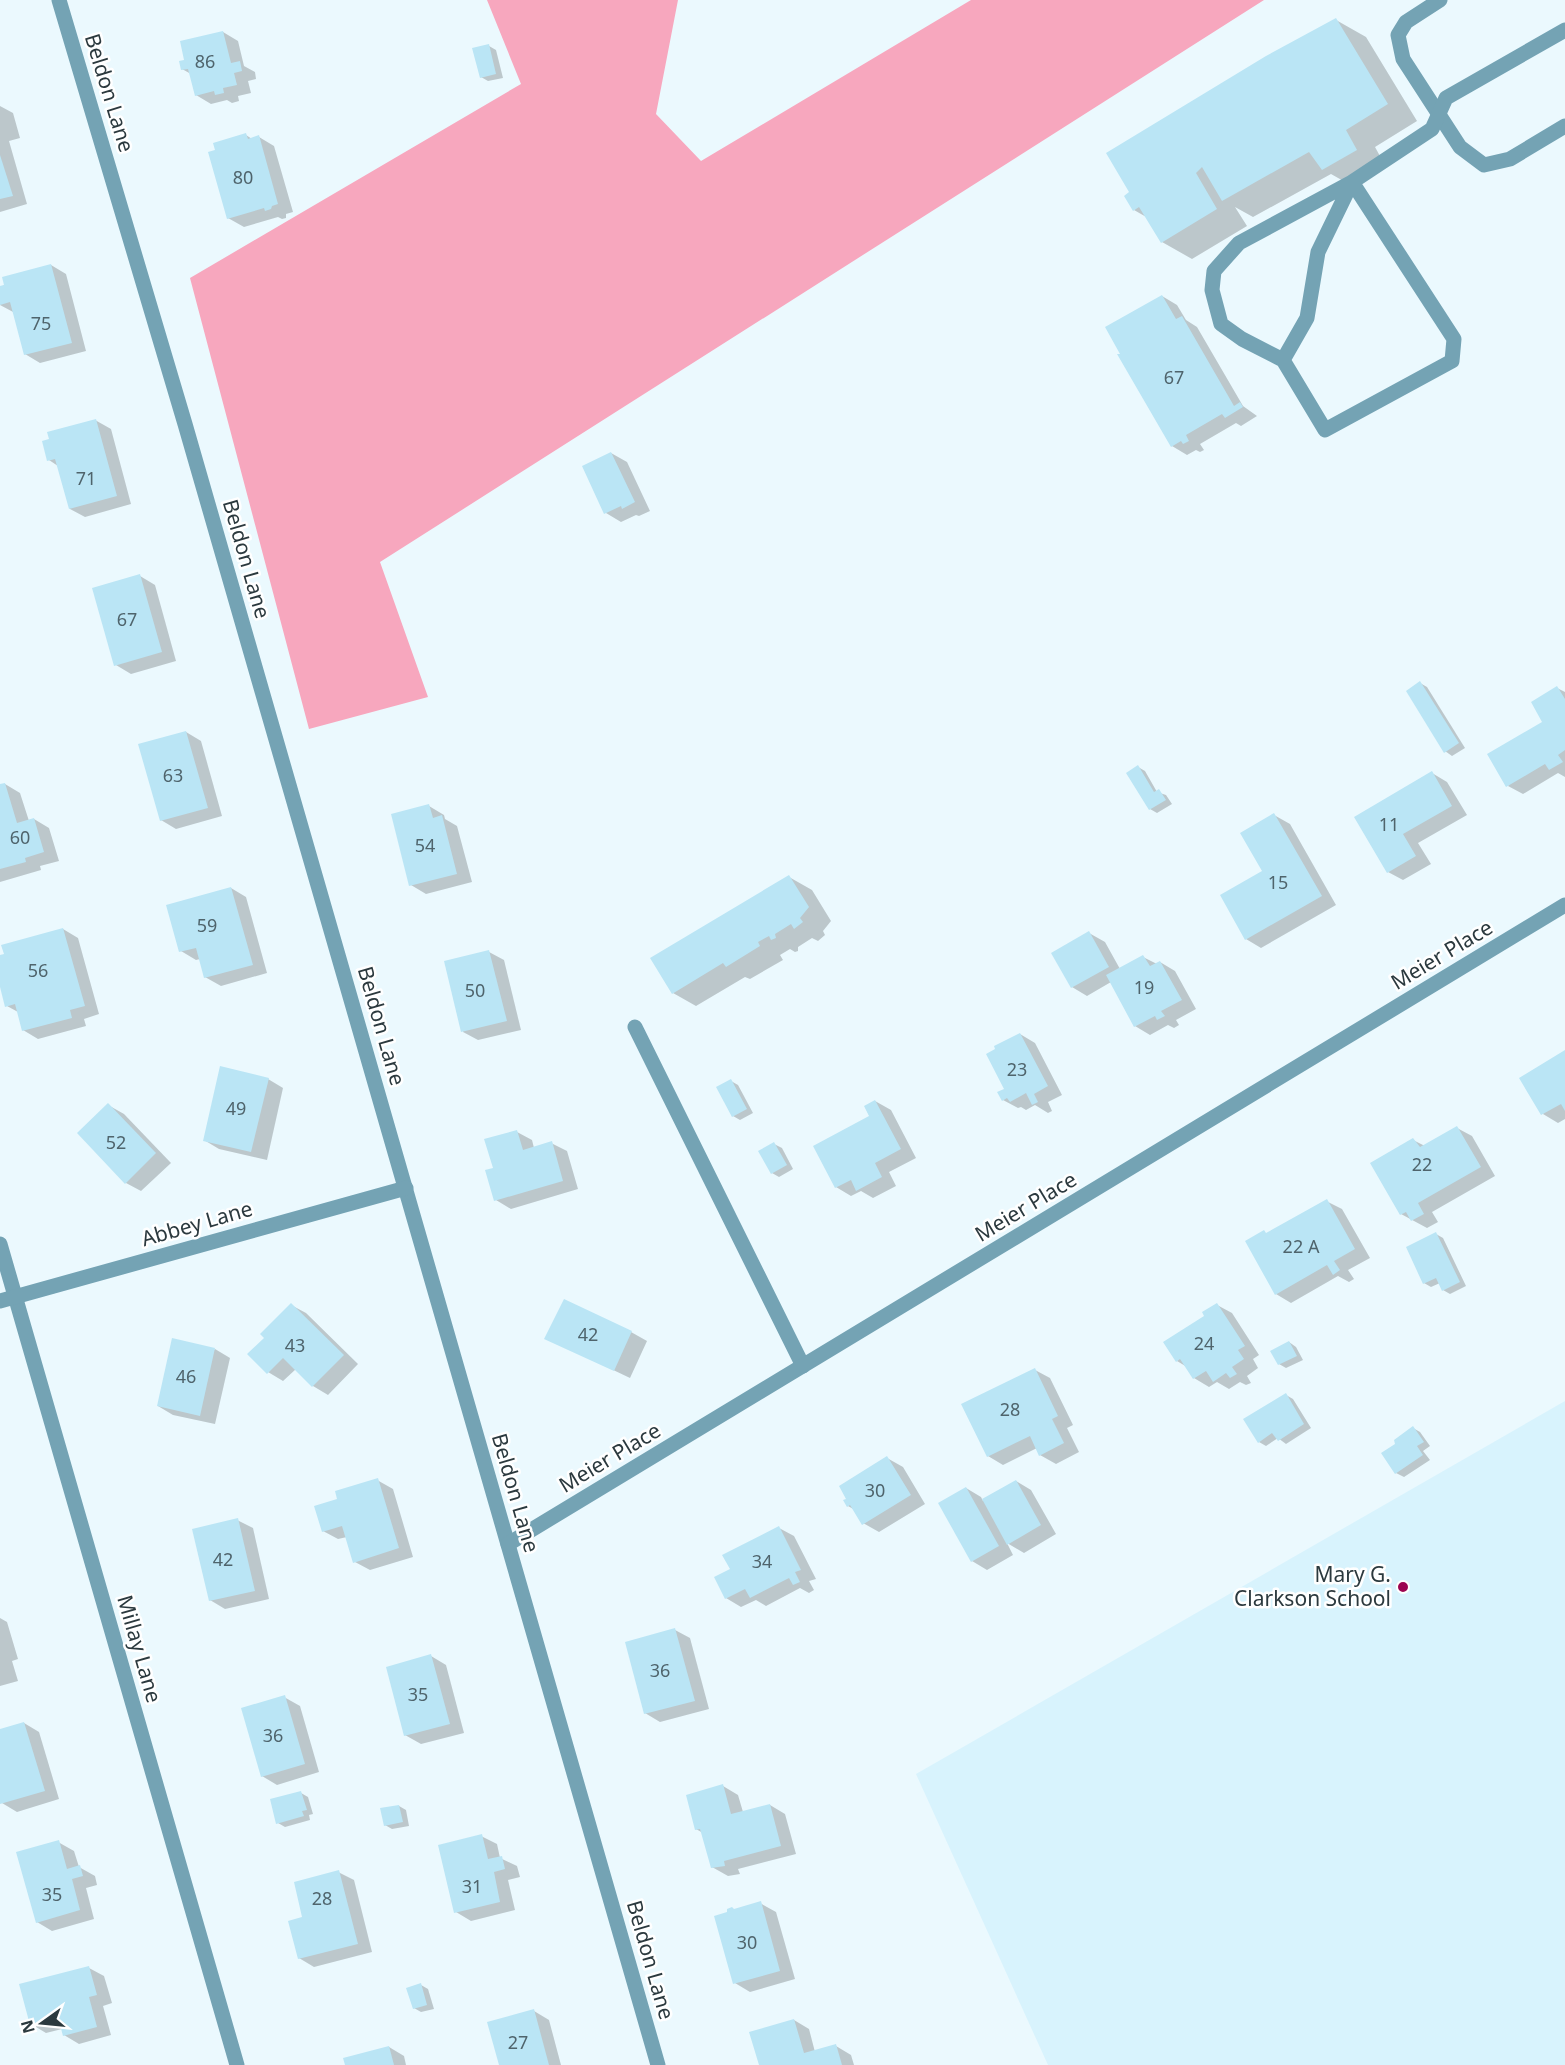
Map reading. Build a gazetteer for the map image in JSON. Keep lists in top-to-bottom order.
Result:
{
  "streets": {
    "street": [
      "Beldon Lane",
      "Meier Place",
      "Abbey Lane",
      "Millay Lane"
    ]
  },
  "crossings": [
    ["Beldon Lane", "Meier Place"],
    ["Beldon Lane", "Abbey Lane"],
    ["Abbey Lane", "Millay Lane"]
  ],
  "places": ["Mary G. Clarkson School"],
  "house_numbers": [
    "86",
    "80",
    "75",
    "67",
    "71",
    "67",
    "63",
    "11",
    "60",
    "54",
    "15",
    "59",
    "56",
    "19",
    "50",
    "23",
    "49",
    "52",
    "22",
    "22 A",
    "42",
    "24",
    "43",
    "46",
    "28",
    "30",
    "42",
    "34",
    "36",
    "35",
    "36",
    "31",
    "35",
    "28",
    "30",
    "27"
  ],
  "north": "left"
}
